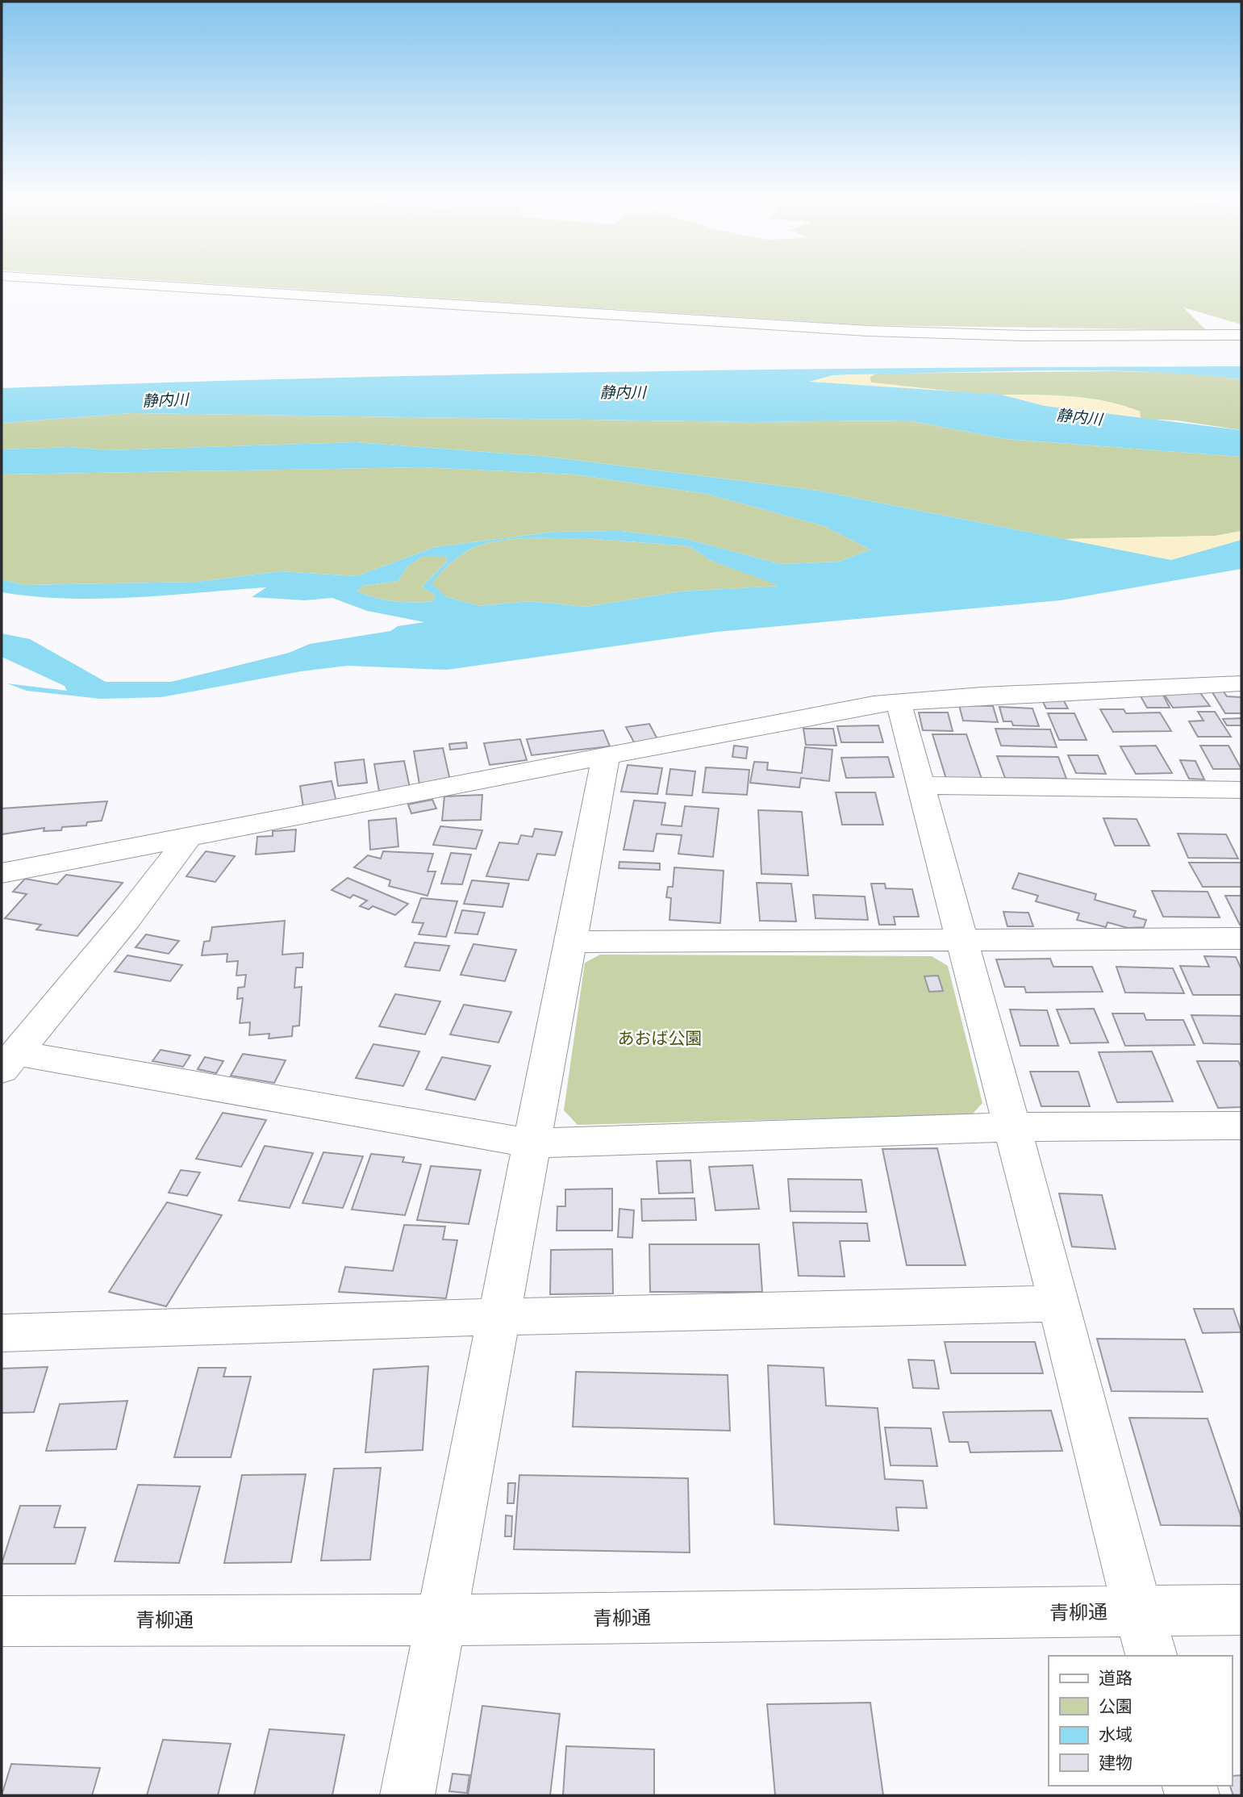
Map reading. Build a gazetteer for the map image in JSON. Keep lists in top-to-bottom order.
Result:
{
  "streets": {
    "street": ["青柳通"]
  },
  "water": ["静内川"],
  "parks": ["あおば公園"],
  "legend": [
    "道路",
    "公園",
    "水域",
    "建物"
  ]
}
